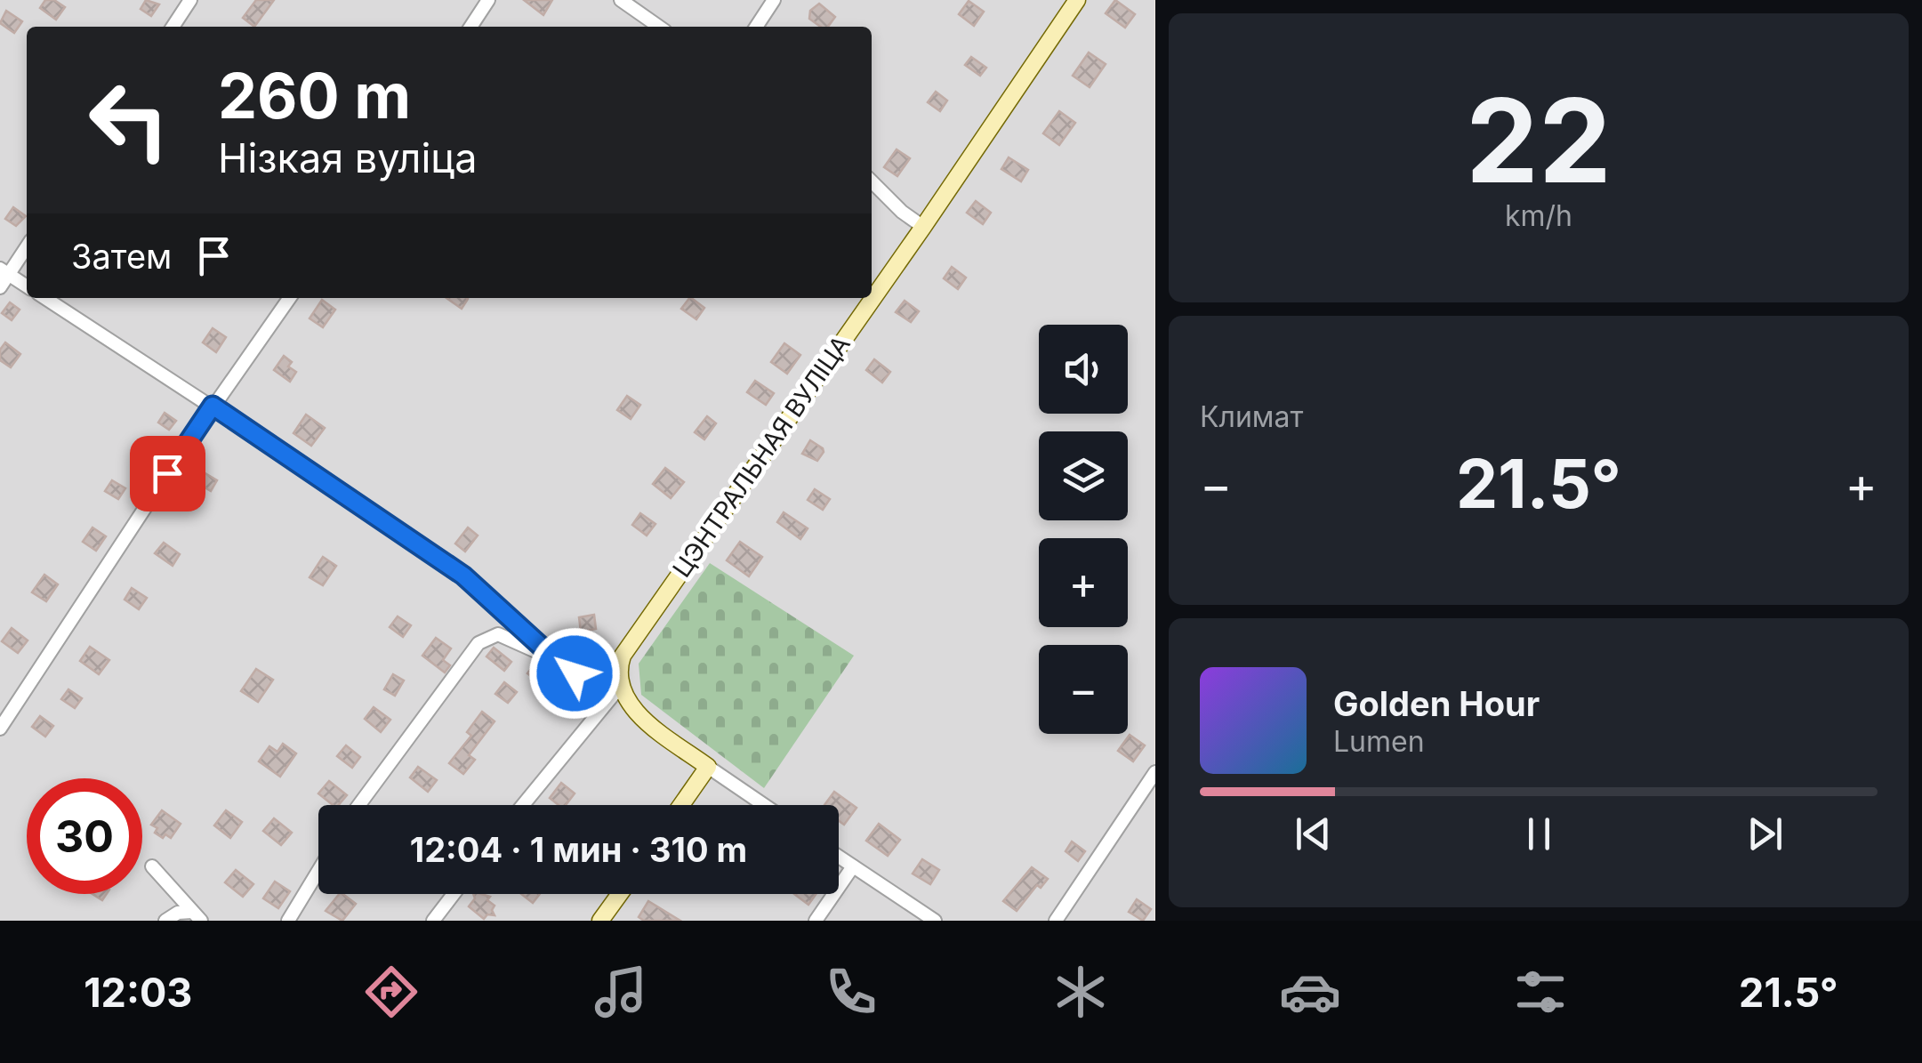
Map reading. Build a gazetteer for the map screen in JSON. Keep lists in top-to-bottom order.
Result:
{
  "streets": {
    "main road": ["ЦЭНТРАЛЬНАЯ ВУЛІЦА"]
  },
  "page": {
    "tile": [
      ["22", "km/h"],
      "Климат"
    ],
    "turn": ["260 m", "Нізкая вуліца"],
    "then": "Затем",
    "map_buttons": ["+", "−"],
    "heat": ["−", "21.5°", "+"],
    "song": ["Golden Hour", "Lumen"],
    "limit": "30",
    "trip": "12:04 · 1 мин · 310 m",
    "tabs": ["12:03", "21.5°"]
  }
}
